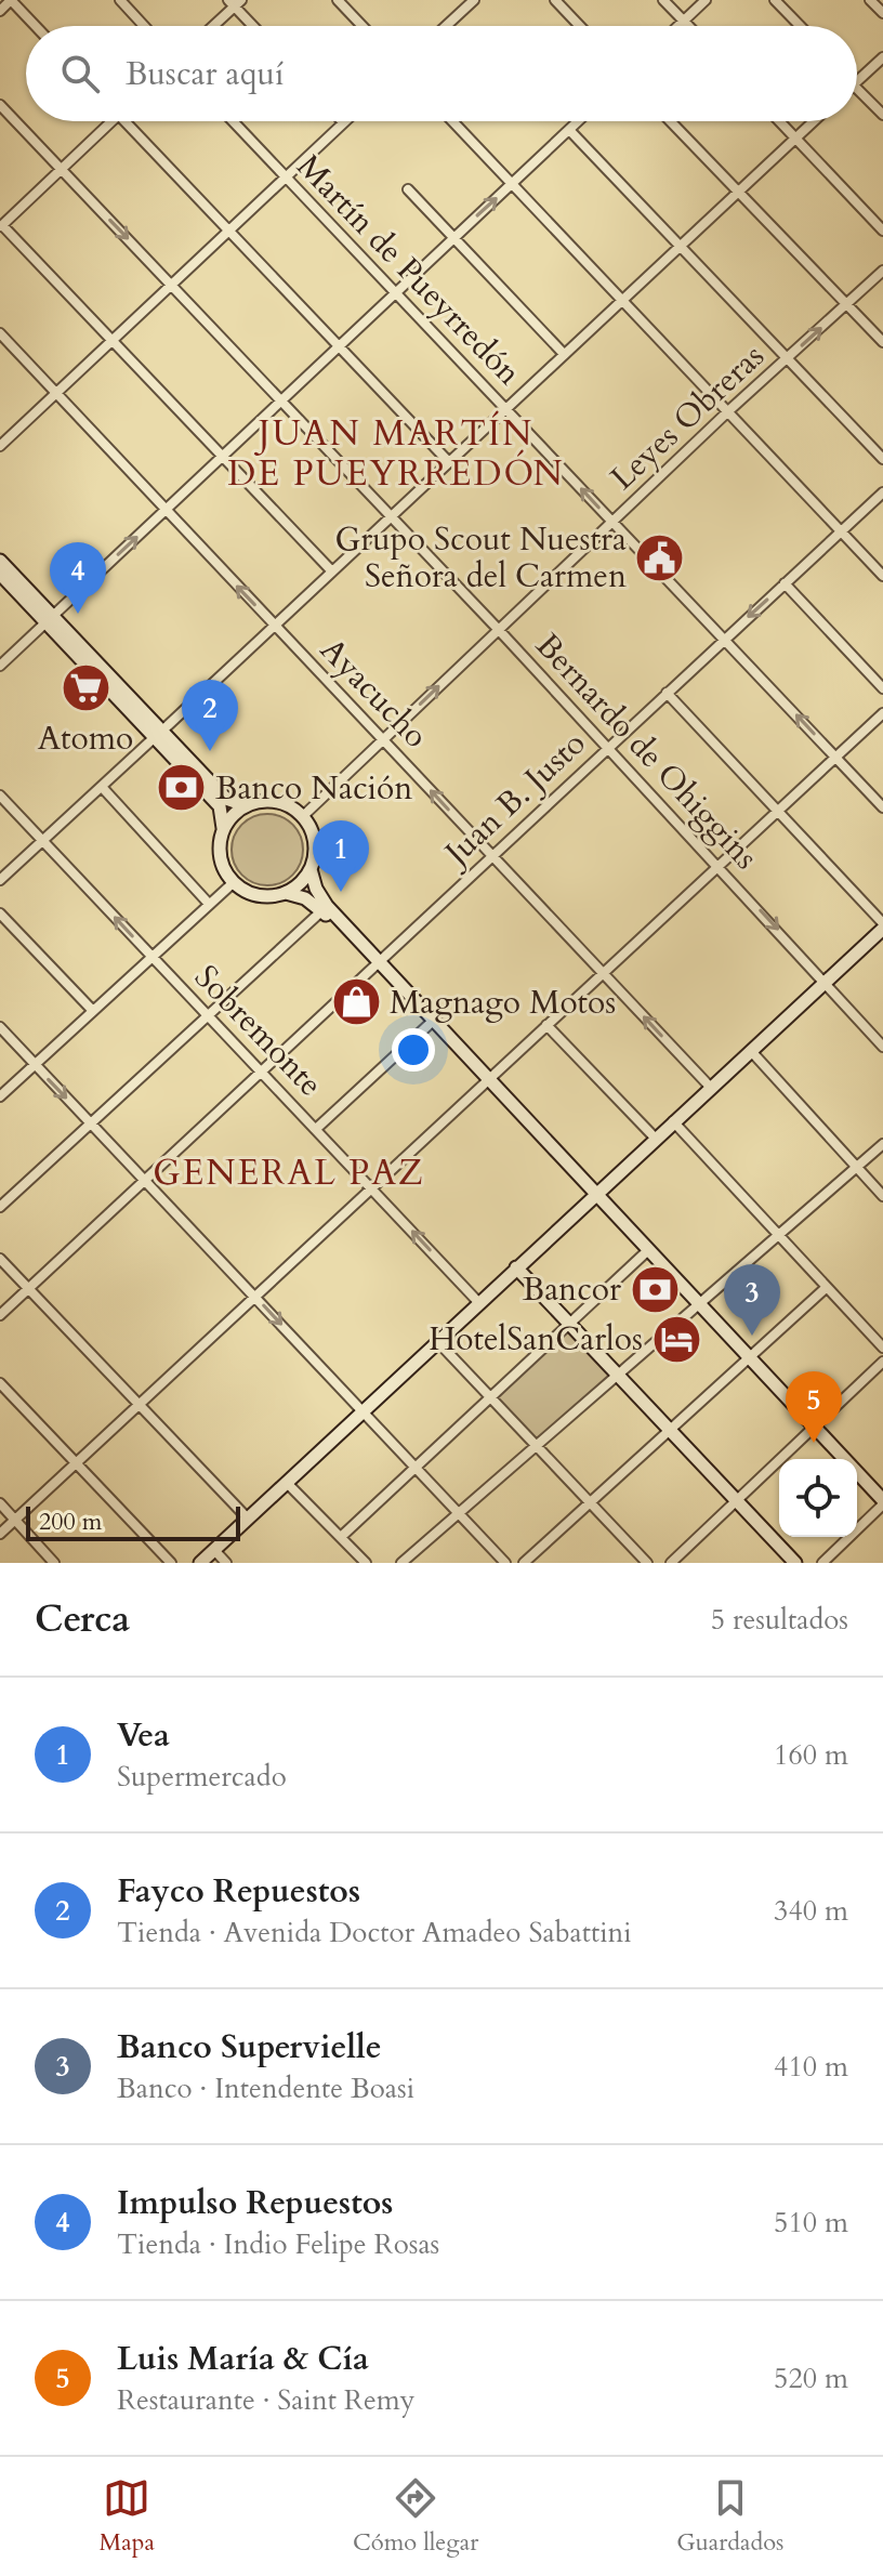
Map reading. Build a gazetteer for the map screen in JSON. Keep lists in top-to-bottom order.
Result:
{
  "streets": {
    "street": [
      "Martín de Pueyrredón",
      "Leyes Obreras",
      "Ayacucho",
      "Bernardo de Ohiggins",
      "Juan B. Justo",
      "Sobremonte"
    ]
  },
  "crossings": [
    ["Martín de Pueyrredón", "Leyes Obreras"],
    ["Martín de Pueyrredón", "Juan B. Justo"],
    ["Leyes Obreras", "Ayacucho"],
    ["Leyes Obreras", "Bernardo de Ohiggins"],
    ["Ayacucho", "Juan B. Justo"],
    ["Bernardo de Ohiggins", "Juan B. Justo"],
    ["Juan B. Justo", "Sobremonte"]
  ],
  "one_way": ["Sobremonte"],
  "districts": ["JUAN MARTÍN DE PUEYRREDÓN", "GENERAL PAZ"],
  "places": {
    "public building": ["Grupo Scout Nuestra Señora del Carmen"],
    "supermarket": ["Atomo"],
    "bank": ["Banco Nación", "Bancor"],
    "shop": ["Magnago Motos"],
    "hotel": ["HotelSanCarlos"]
  },
  "scale_bar": "200 m",
  "page": {
    "search": "Buscar aquí",
    "pins": [
      "4",
      "2",
      "1",
      "3",
      "5"
    ],
    "scale": "200 m",
    "heading": ["Cerca", "5 resultados"],
    "list": [
      {
        "mark": "1",
        "name": "Vea",
        "note": "Supermercado",
        "value": "160 m"
      },
      {
        "mark": "2",
        "name": "Fayco Repuestos",
        "note": "Tienda · Avenida Doctor Amadeo Sabattini",
        "value": "340 m"
      },
      {
        "mark": "3",
        "name": "Banco Supervielle",
        "note": "Banco · Intendente Boasi",
        "value": "410 m"
      },
      {
        "mark": "4",
        "name": "Impulso Repuestos",
        "note": "Tienda · Indio Felipe Rosas",
        "value": "510 m"
      },
      {
        "mark": "5",
        "name": "Luis María & Cía",
        "note": "Restaurante · Saint Remy",
        "value": "520 m"
      }
    ],
    "nav": ["Mapa", "Cómo llegar", "Guardados"]
  }
}
